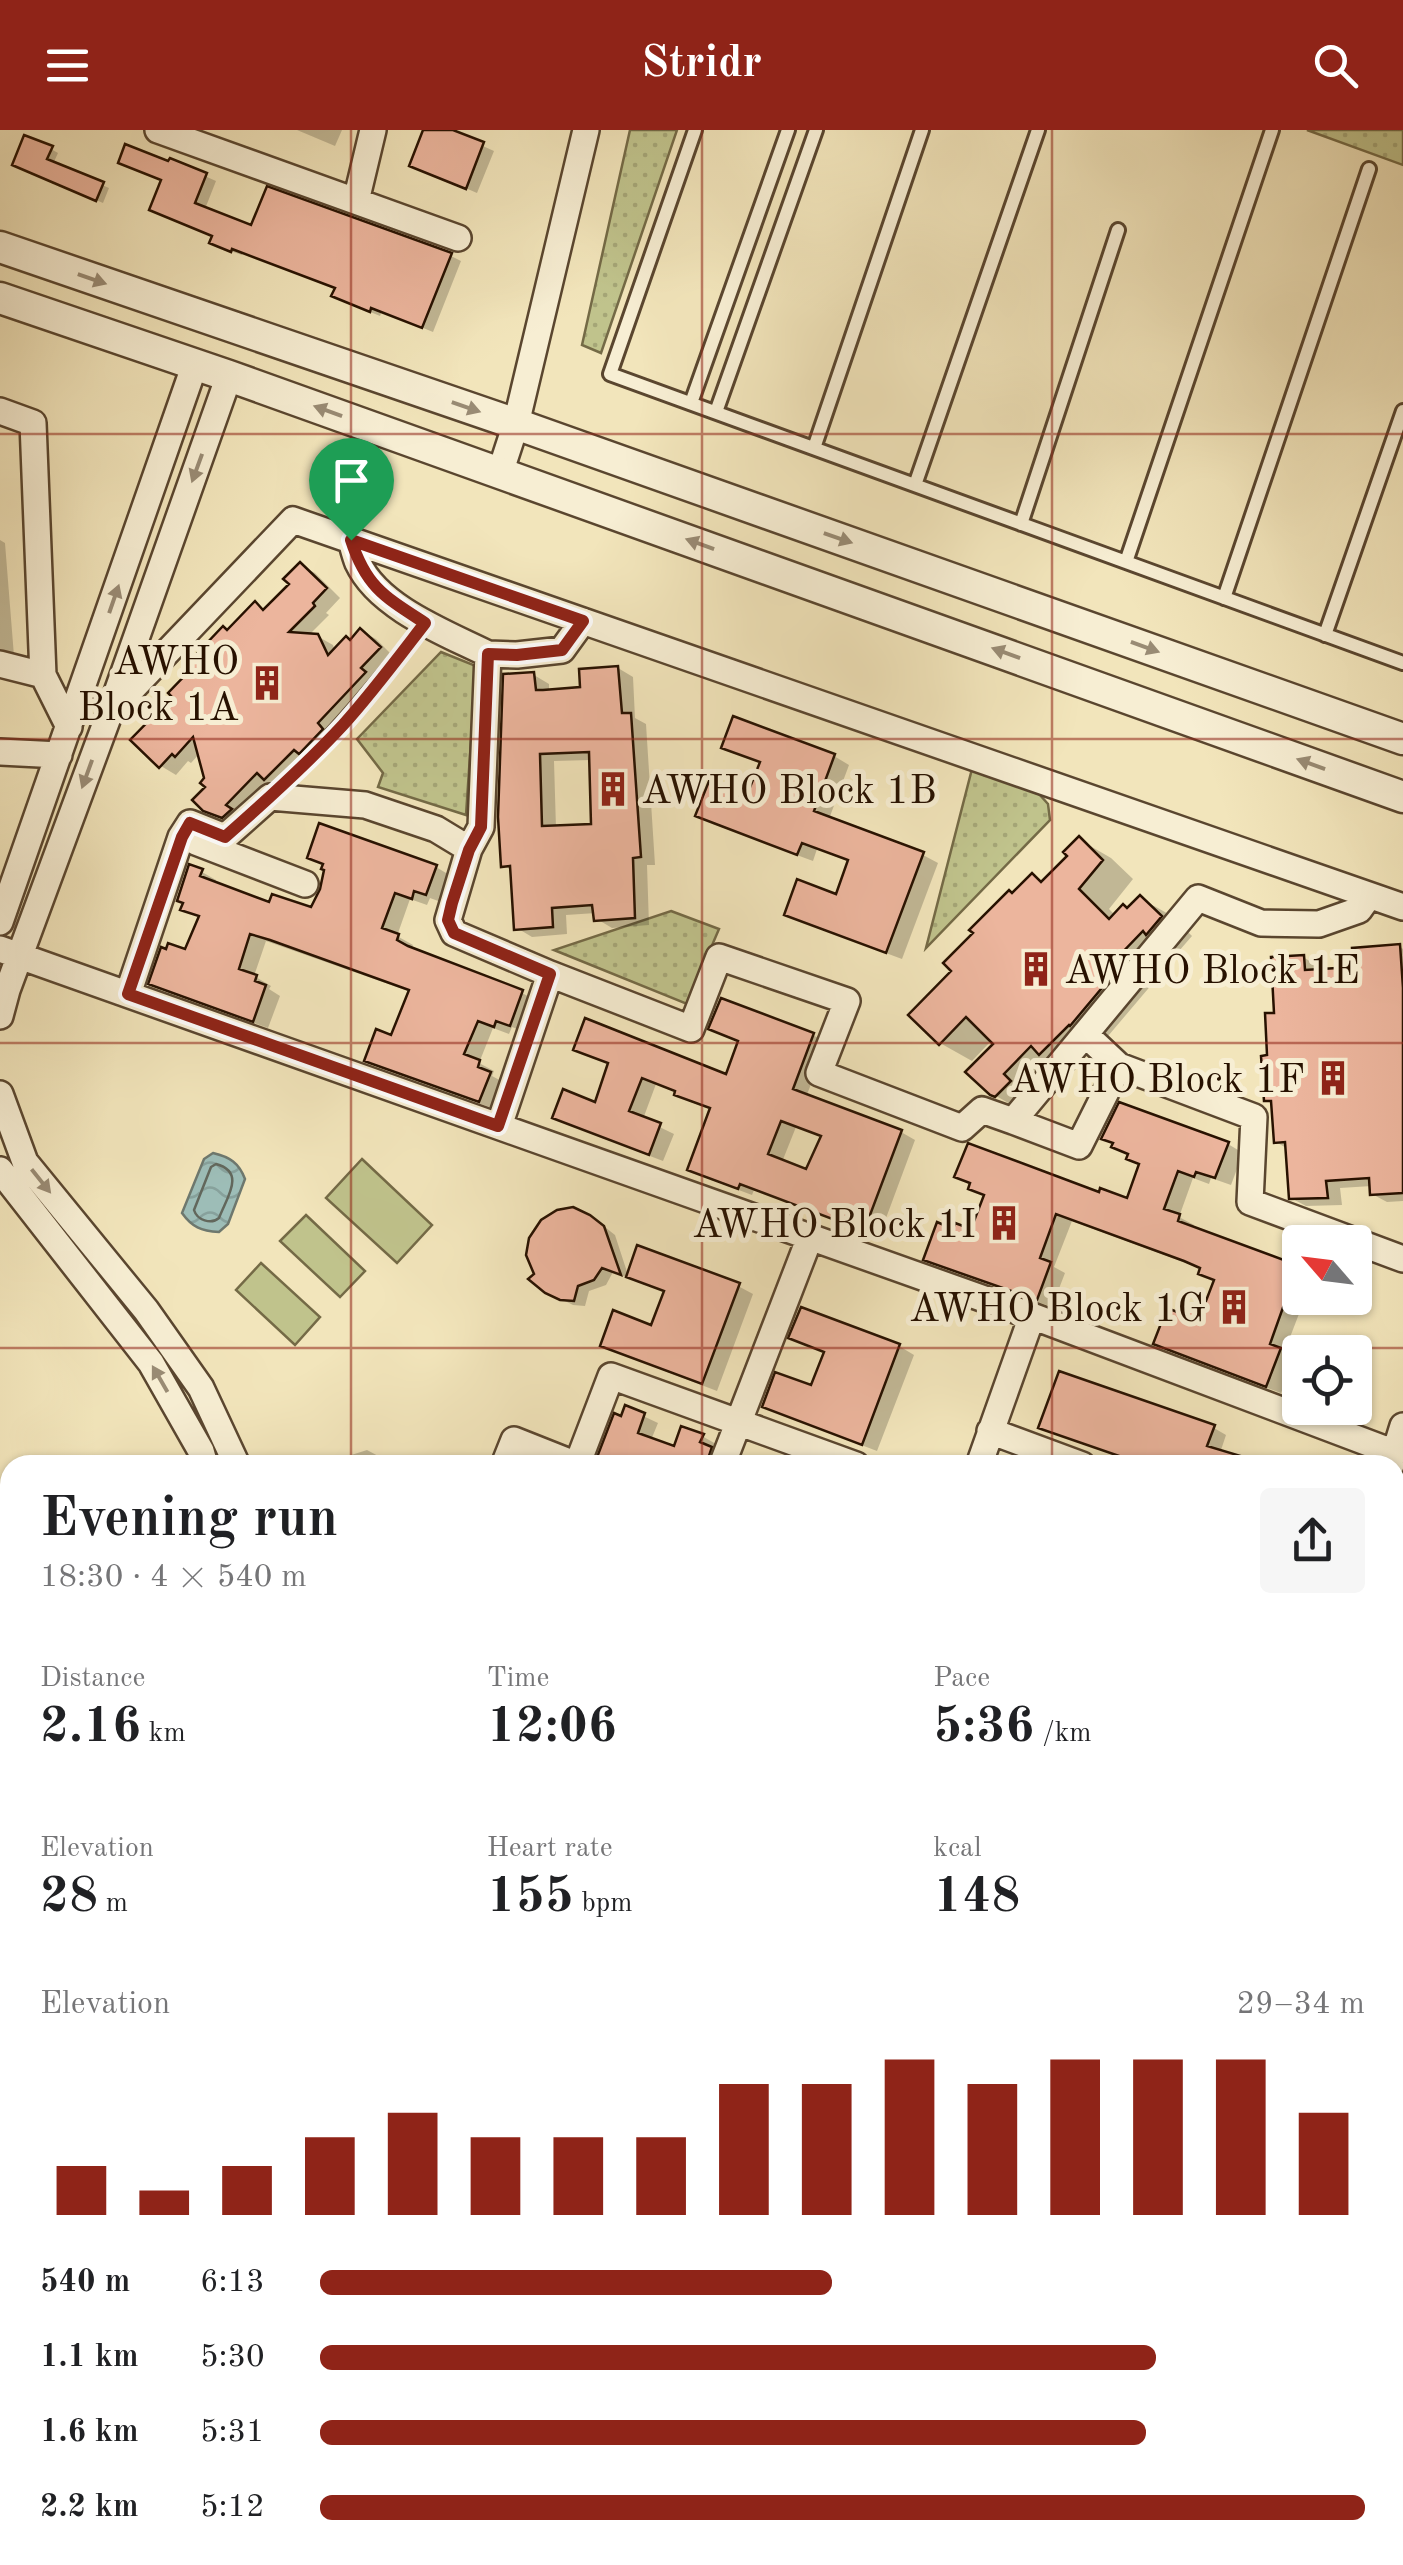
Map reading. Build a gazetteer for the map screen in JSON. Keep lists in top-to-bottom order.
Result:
{
  "places": {
    "building": [
      "AWHO Block 1A",
      "AWHO Block 1B",
      "AWHO Block 1E",
      "AWHO Block 1F",
      "AWHO Block 1I",
      "AWHO Block 1G"
    ]
  },
  "north": "top left",
  "page": {
    "header": "Stridr",
    "heading": ["Evening run", "18:30 · 4 × 540 m"],
    "stats": [
      ["Distance", "2.16 km"],
      ["Time", "12:06"],
      ["Pace", "5:36 /km"],
      ["Elevation", "28 m"],
      ["Heart rate", "155 bpm"],
      ["kcal", "148"]
    ],
    "chart": ["Elevation", "29–34 m"],
    "list": [
      {
        "name": "540 m",
        "note": "6:13"
      },
      {
        "name": "1.1 km",
        "note": "5:30"
      },
      {
        "name": "1.6 km",
        "note": "5:31"
      },
      {
        "name": "2.2 km",
        "note": "5:12"
      }
    ]
  }
}
